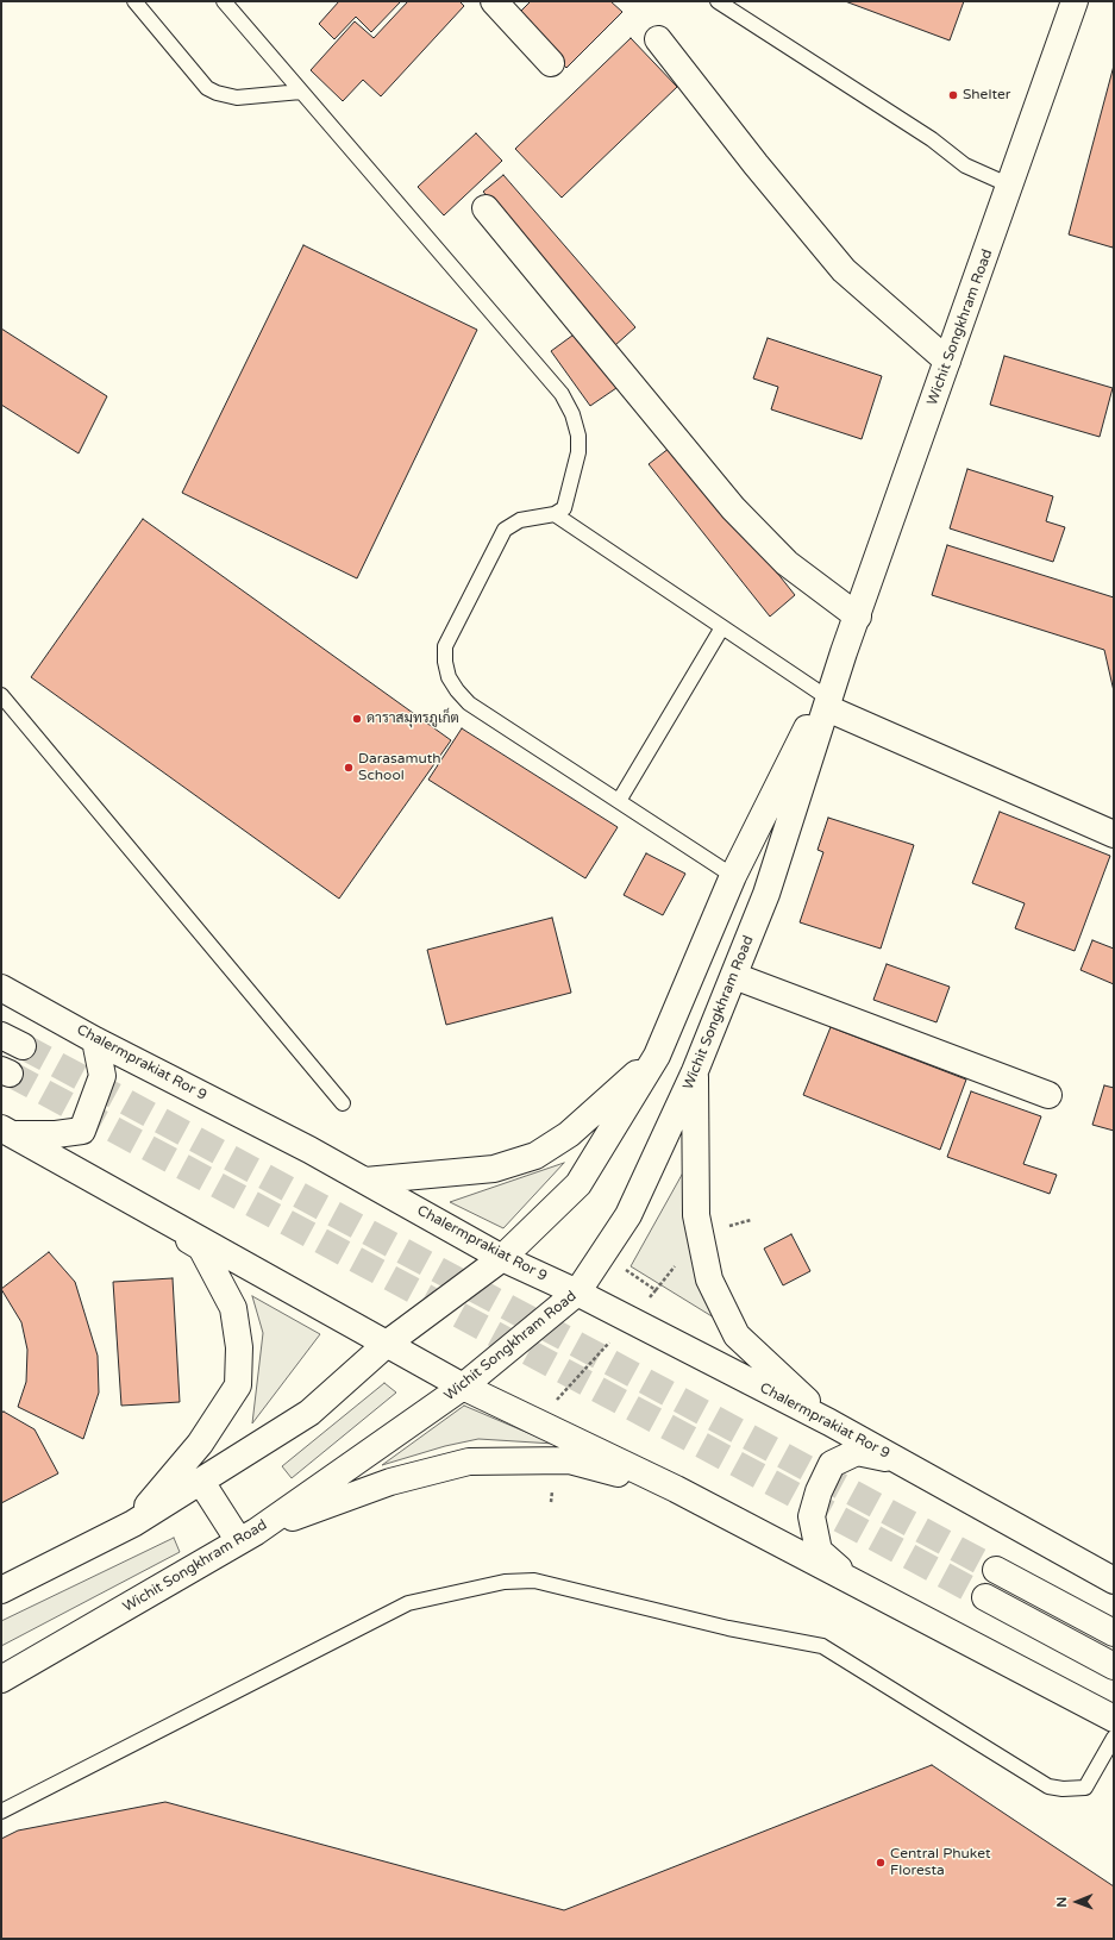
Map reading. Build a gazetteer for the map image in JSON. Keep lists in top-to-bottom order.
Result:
{
  "streets": {
    "main road": ["Wichit Songkhram Road", "Chalermprakiat Ror 9"]
  },
  "crossings": [
    ["Wichit Songkhram Road", "Chalermprakiat Ror 9"]
  ],
  "places": [
    "Shelter",
    "ดาราสมุทรภูเก็ต",
    "Darasamuth School",
    "Central Phuket Floresta"
  ],
  "north": "left"
}
